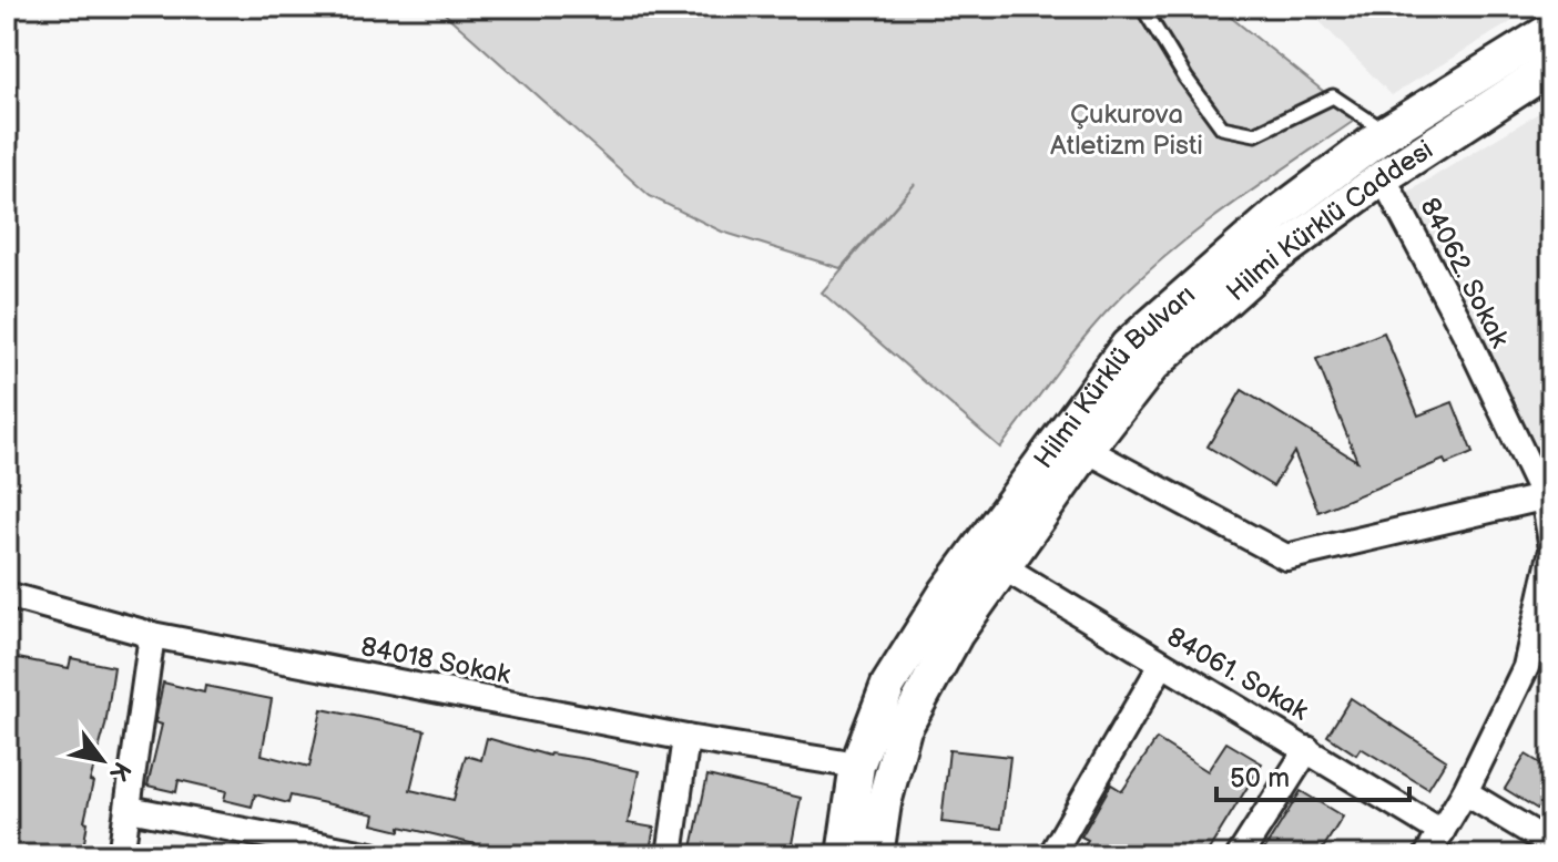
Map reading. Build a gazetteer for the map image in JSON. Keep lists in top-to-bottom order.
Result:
{
  "streets": {
    "main road": ["Hilmi Kürklü Caddesi", "Hilmi Kürklü Bulvarı"],
    "street": ["84062. Sokak", "84018 Sokak", "84061. Sokak"]
  },
  "crossings": [
    ["Hilmi Kürklü Caddesi", "84062. Sokak"],
    ["Hilmi Kürklü Caddesi", "84061. Sokak"],
    ["Hilmi Kürklü Bulvarı", "84018 Sokak"]
  ],
  "parks": ["Çukurova Atletizm Pisti"],
  "scale_bar": "50 m",
  "north": "bottom right"
}
